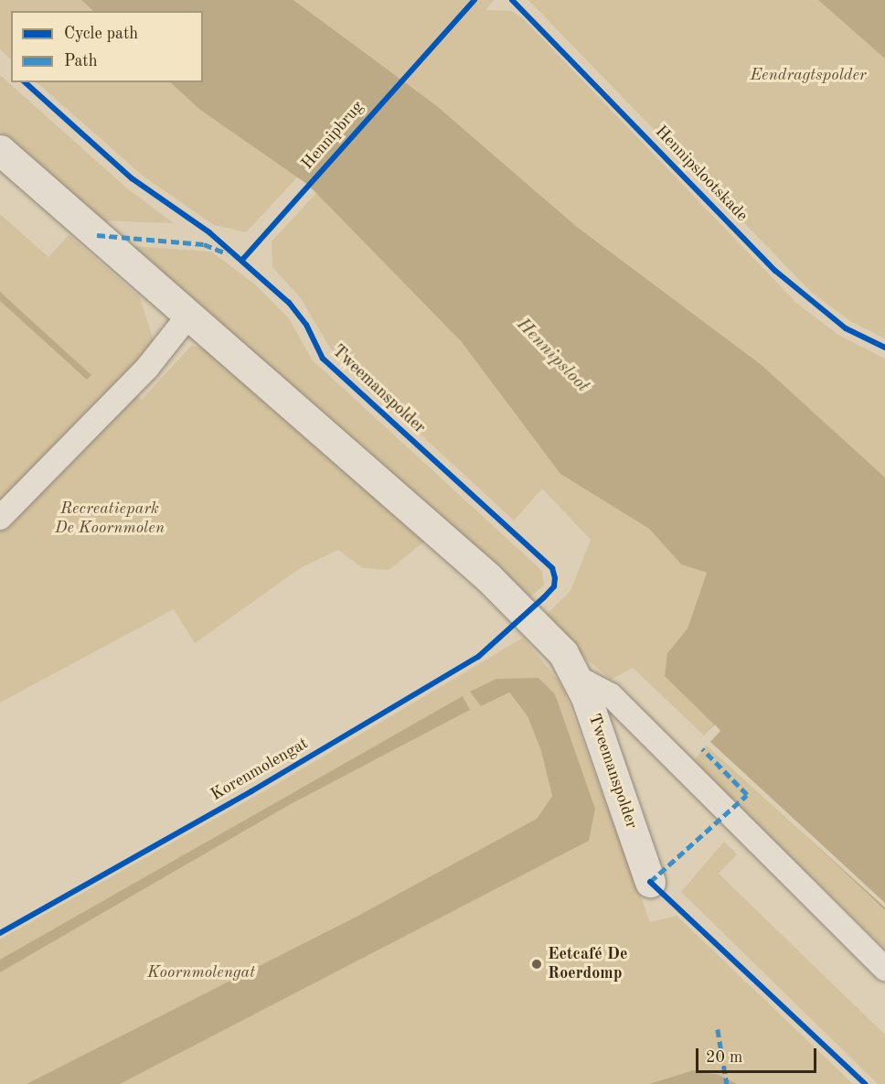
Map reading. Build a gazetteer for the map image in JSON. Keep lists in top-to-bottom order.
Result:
{
  "streets": {
    "street": ["Tweemanspolder"],
    "cycle path": ["Hennipbrug", "Hennipslootskade", "Korenmolengat"]
  },
  "water": ["Hennipsloot"],
  "parks": ["Eendragtspolder", "Recreatiepark De Koornmolen", "Koornmolengat"],
  "places": ["Eetcafé De Roerdomp"],
  "legend": ["Cycle path", "Path"],
  "scale_bar": "20 m"
}
